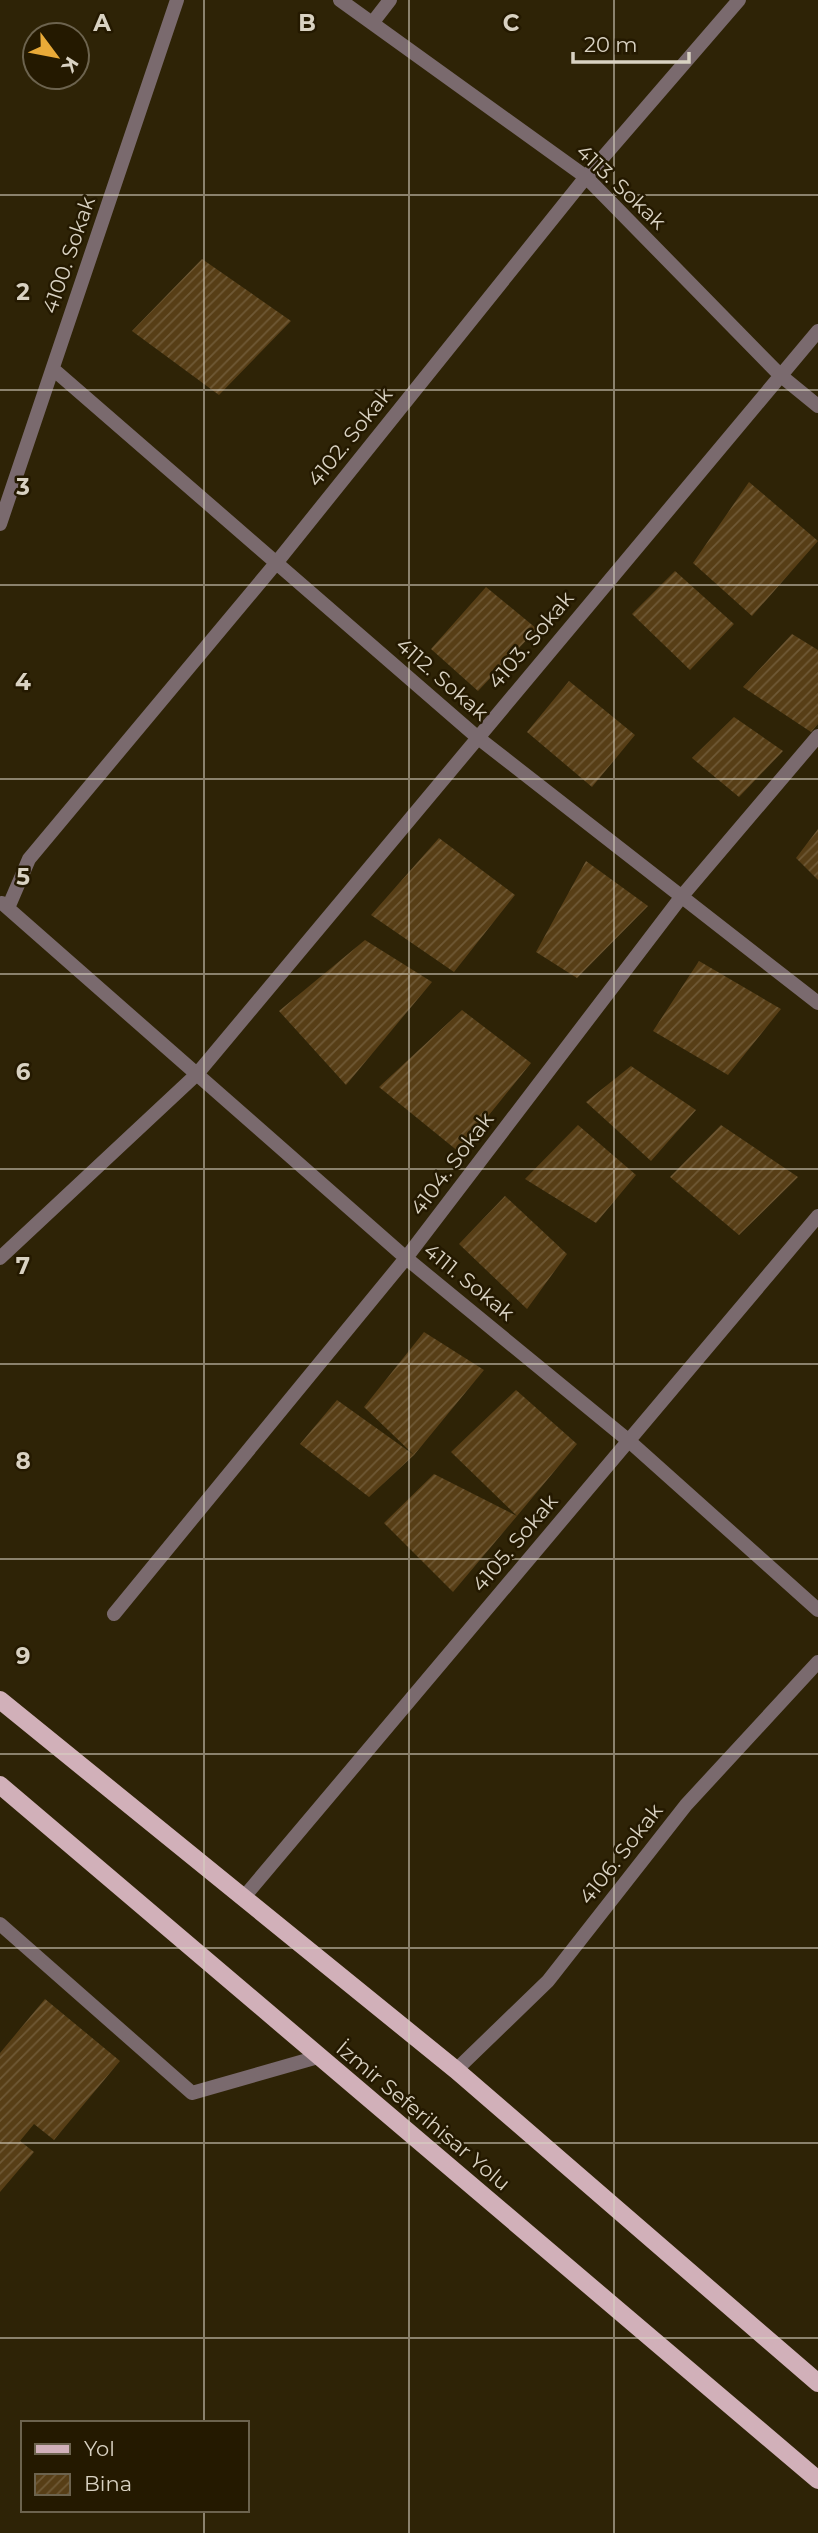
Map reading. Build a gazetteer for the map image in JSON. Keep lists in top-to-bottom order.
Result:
{
  "streets": {
    "main road": ["İzmir Seferihisar Yolu"],
    "street": [
      "4113. Sokak",
      "4100. Sokak",
      "4102. Sokak",
      "4103. Sokak",
      "4112. Sokak",
      "4104. Sokak",
      "4111. Sokak",
      "4105. Sokak",
      "4106. Sokak"
    ]
  },
  "crossings": [
    ["4113. Sokak", "4102. Sokak"],
    ["4113. Sokak", "4103. Sokak"],
    ["4100. Sokak", "4112. Sokak"],
    ["4102. Sokak", "4112. Sokak"],
    ["4102. Sokak", "4111. Sokak"],
    ["4103. Sokak", "4112. Sokak"],
    ["4103. Sokak", "4111. Sokak"],
    ["4112. Sokak", "4104. Sokak"],
    ["4104. Sokak", "4111. Sokak"],
    ["4111. Sokak", "4105. Sokak"]
  ],
  "legend": ["Yol", "Bina"],
  "scale_bar": "20 m",
  "north": "bottom right",
  "grid": {
    "columns": ["A", "B", "C"],
    "rows": [
      "2",
      "3",
      "4",
      "5",
      "6",
      "7",
      "8",
      "9"
    ]
  }
}
